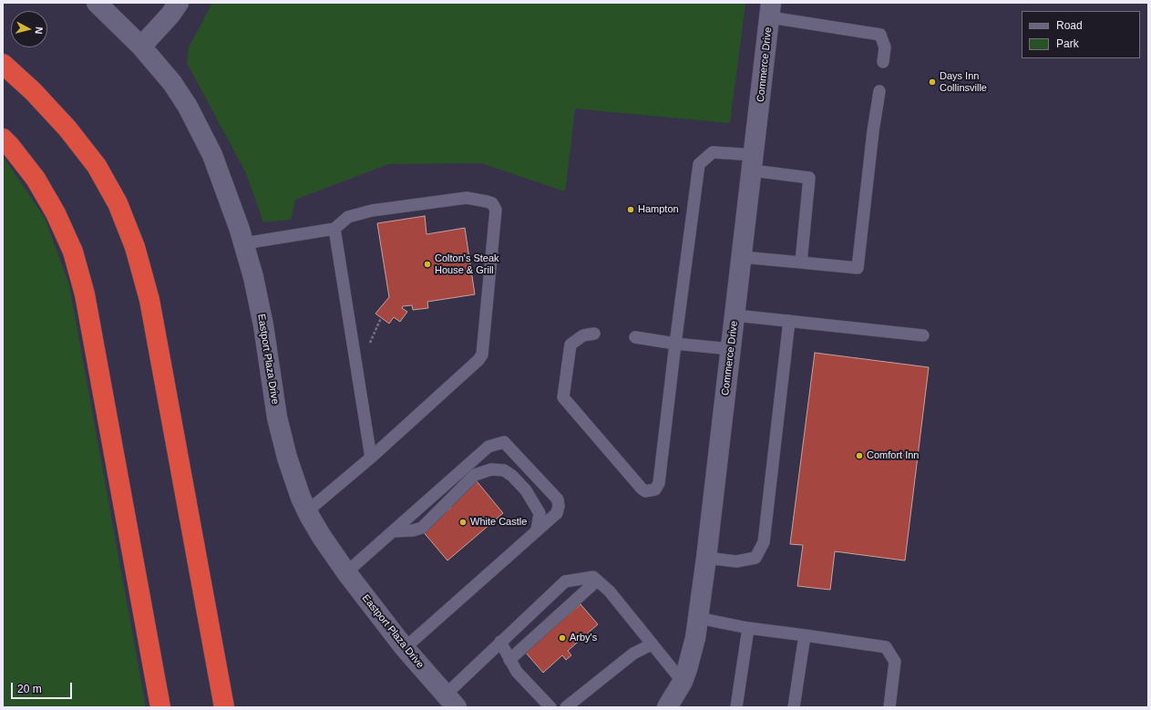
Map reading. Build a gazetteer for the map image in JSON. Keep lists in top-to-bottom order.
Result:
{
  "streets": {
    "street": ["Commerce Drive", "Eastport Plaza Drive"]
  },
  "places": [
    "Days Inn Collinsville",
    "Hampton",
    "Colton's Steak House & Grill",
    "Comfort Inn",
    "White Castle",
    "Arby's"
  ],
  "legend": ["Road", "Park"],
  "scale_bar": "20 m",
  "north": "right"
}
